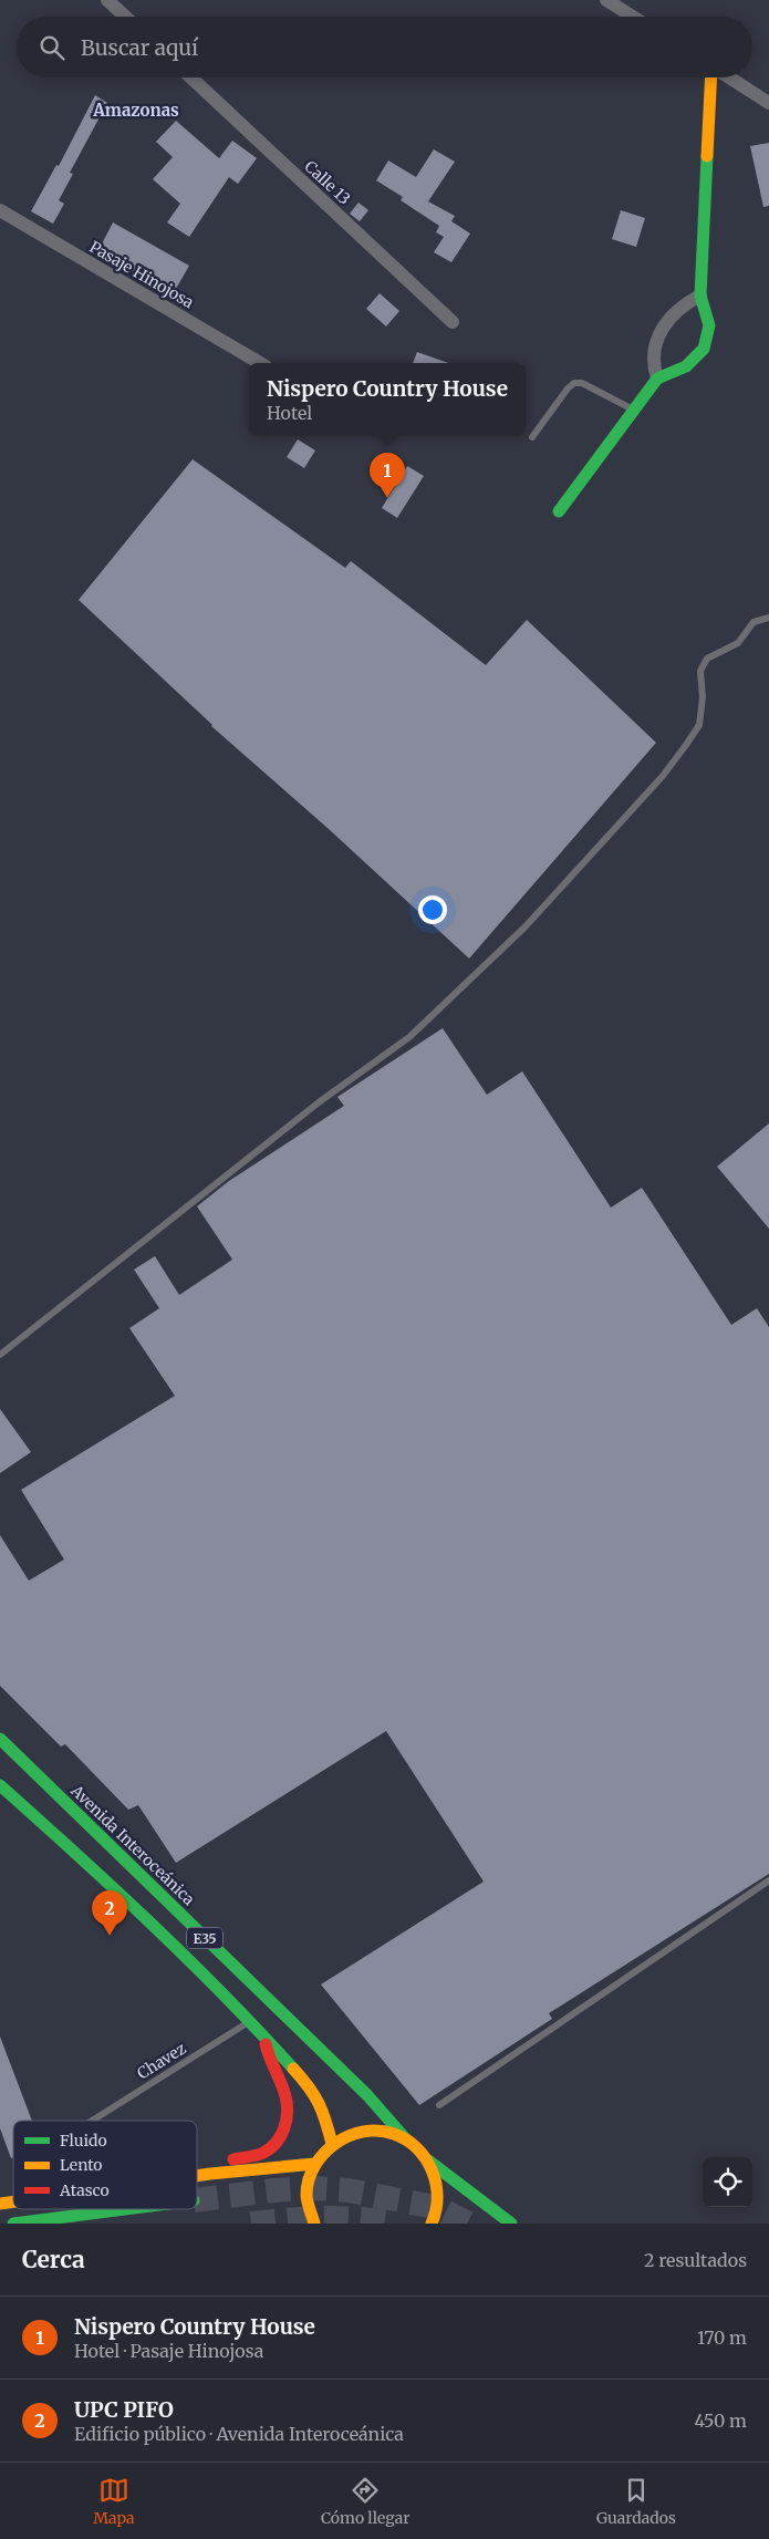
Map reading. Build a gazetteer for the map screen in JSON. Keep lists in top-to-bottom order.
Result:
{
  "streets": {
    "main road": ["Avenida Interoceánica", "E35"],
    "street": ["Calle 13", "Pasaje Hinojosa"],
    "lane": ["Chavez"]
  },
  "crossings": [
    ["Avenida Interoceánica", "E35"],
    ["E35", "Chavez"]
  ],
  "districts": ["Amazonas"],
  "legend": ["Fluido", "Lento", "Atasco"],
  "page": {
    "search": "Buscar aquí",
    "popup": ["Nispero Country House", "Hotel"],
    "pins": ["1", "2"],
    "heading": ["Cerca", "2 resultados"],
    "list": [
      {
        "mark": "1",
        "name": "Nispero Country House",
        "note": "Hotel · Pasaje Hinojosa",
        "value": "170 m"
      },
      {
        "mark": "2",
        "name": "UPC PIFO",
        "note": "Edificio público · Avenida Interoceánica",
        "value": "450 m"
      }
    ],
    "nav": ["Mapa", "Cómo llegar", "Guardados"]
  }
}
